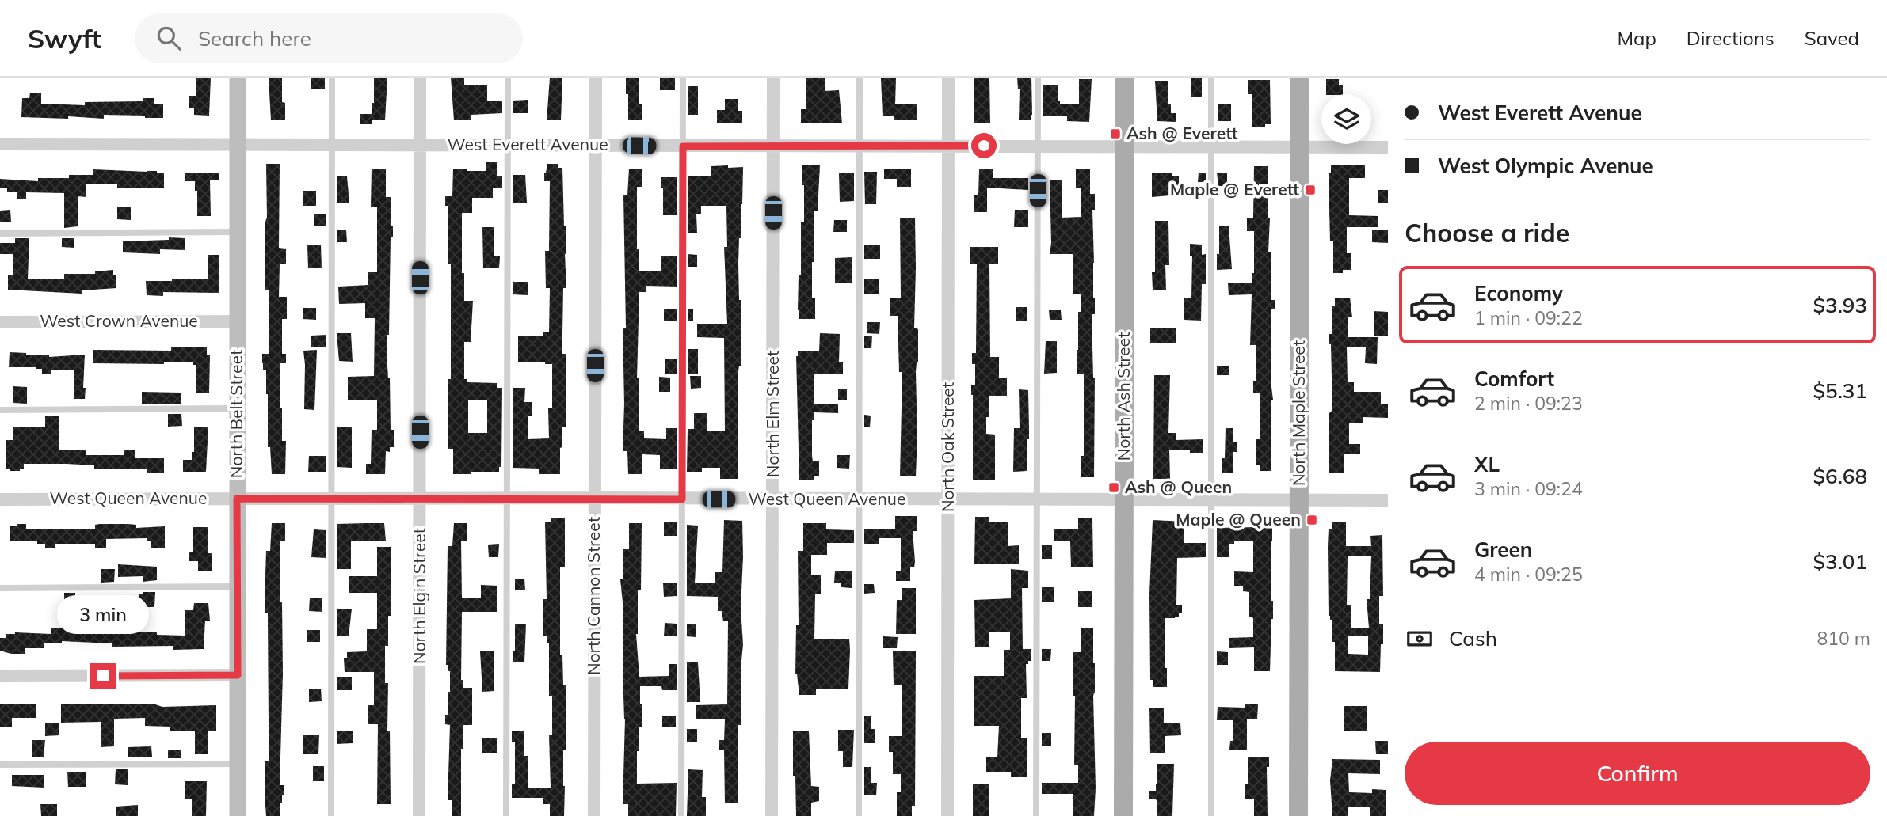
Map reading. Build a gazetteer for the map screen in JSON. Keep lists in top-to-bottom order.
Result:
{
  "streets": {
    "main road": ["North Ash Street", "North Maple Street"],
    "street": [
      "West Everett Avenue",
      "West Crown Avenue",
      "North Belt Street",
      "North Elm Street",
      "North Oak Street",
      "West Queen Avenue",
      "North Elgin Street",
      "North Cannon Street"
    ]
  },
  "crossings": [
    ["West Everett Avenue", "North Ash Street"],
    ["West Everett Avenue", "North Maple Street"],
    ["West Everett Avenue", "North Belt Street"],
    ["West Everett Avenue", "North Elm Street"],
    ["West Everett Avenue", "North Oak Street"],
    ["West Everett Avenue", "North Elgin Street"],
    ["West Everett Avenue", "North Cannon Street"],
    ["West Crown Avenue", "North Belt Street"],
    ["North Ash Street", "West Queen Avenue"],
    ["North Maple Street", "West Queen Avenue"],
    ["North Belt Street", "West Queen Avenue"],
    ["North Elm Street", "West Queen Avenue"],
    ["North Oak Street", "West Queen Avenue"],
    ["West Queen Avenue", "North Elgin Street"],
    ["West Queen Avenue", "North Cannon Street"]
  ],
  "places": {
    "transit": [
      "Ash @ Everett",
      "Maple @ Everett",
      "Ash @ Queen",
      "Maple @ Queen"
    ]
  },
  "page": {
    "header": "Swyft",
    "search": "Search here",
    "nav": ["Map", "Directions", "Saved"],
    "banner": ["West Everett Avenue", "West Olympic Avenue"],
    "heading": "Choose a ride",
    "list": [
      {
        "name": "Economy",
        "note": "1 min · 09:22",
        "value": "$3.93"
      },
      {
        "name": "Comfort",
        "note": "2 min · 09:23",
        "value": "$5.31"
      },
      {
        "name": "XL",
        "note": "3 min · 09:24",
        "value": "$6.68"
      },
      {
        "name": "Green",
        "note": "4 min · 09:25",
        "value": "$3.01"
      }
    ],
    "bubble": "3 min",
    "pay": ["Cash", "810 m"],
    "buttons": "Confirm"
  }
}
